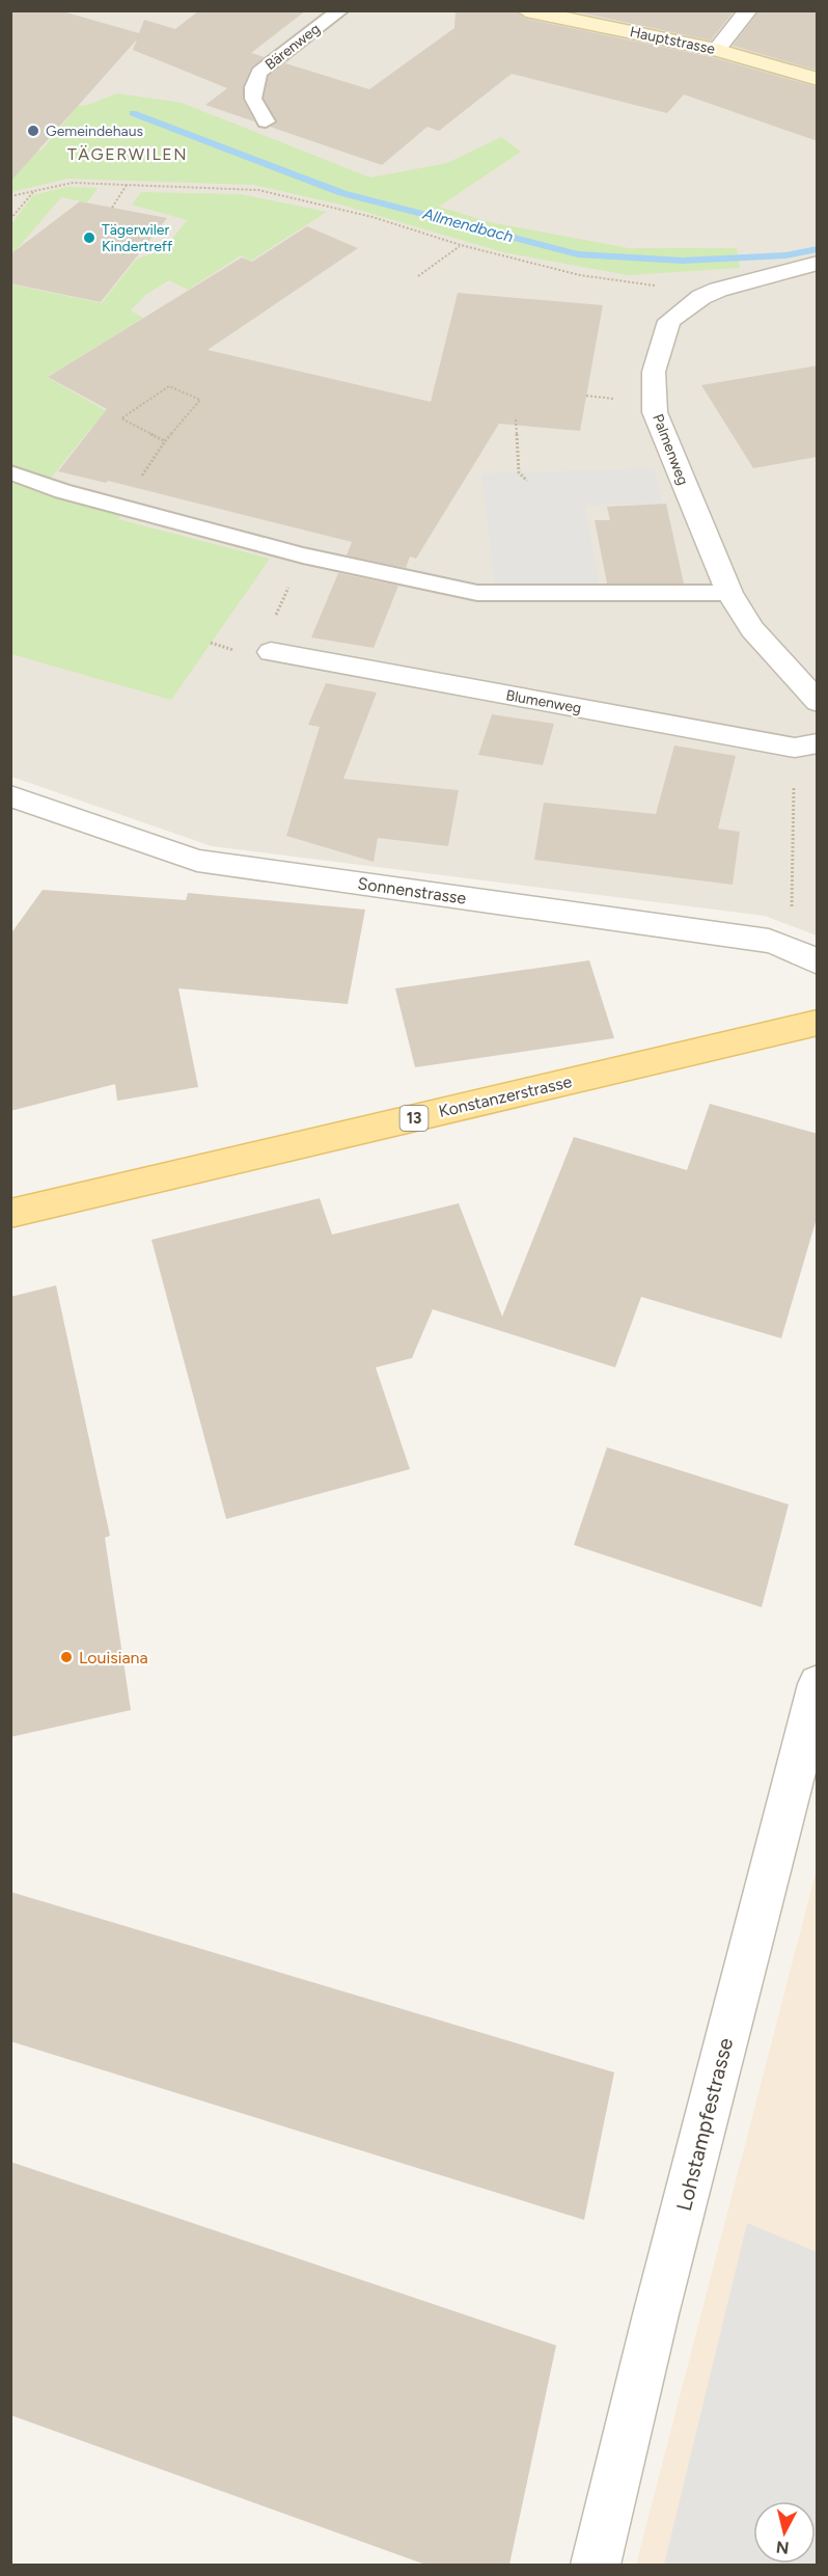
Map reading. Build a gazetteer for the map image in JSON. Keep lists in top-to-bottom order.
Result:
{
  "streets": {
    "main road": ["Konstanzerstrasse", "13"],
    "street": [
      "Hauptstrasse",
      "Palmenweg",
      "Blumenweg",
      "Sonnenstrasse",
      "Lohstampfestrasse"
    ],
    "lane": ["Bärenweg"]
  },
  "districts": ["TÄGERWILEN"],
  "water": ["Allmendbach"],
  "places": ["Gemeindehaus", "Tägerwiler Kindertreff", "Louisiana"],
  "north": "bottom"
}
